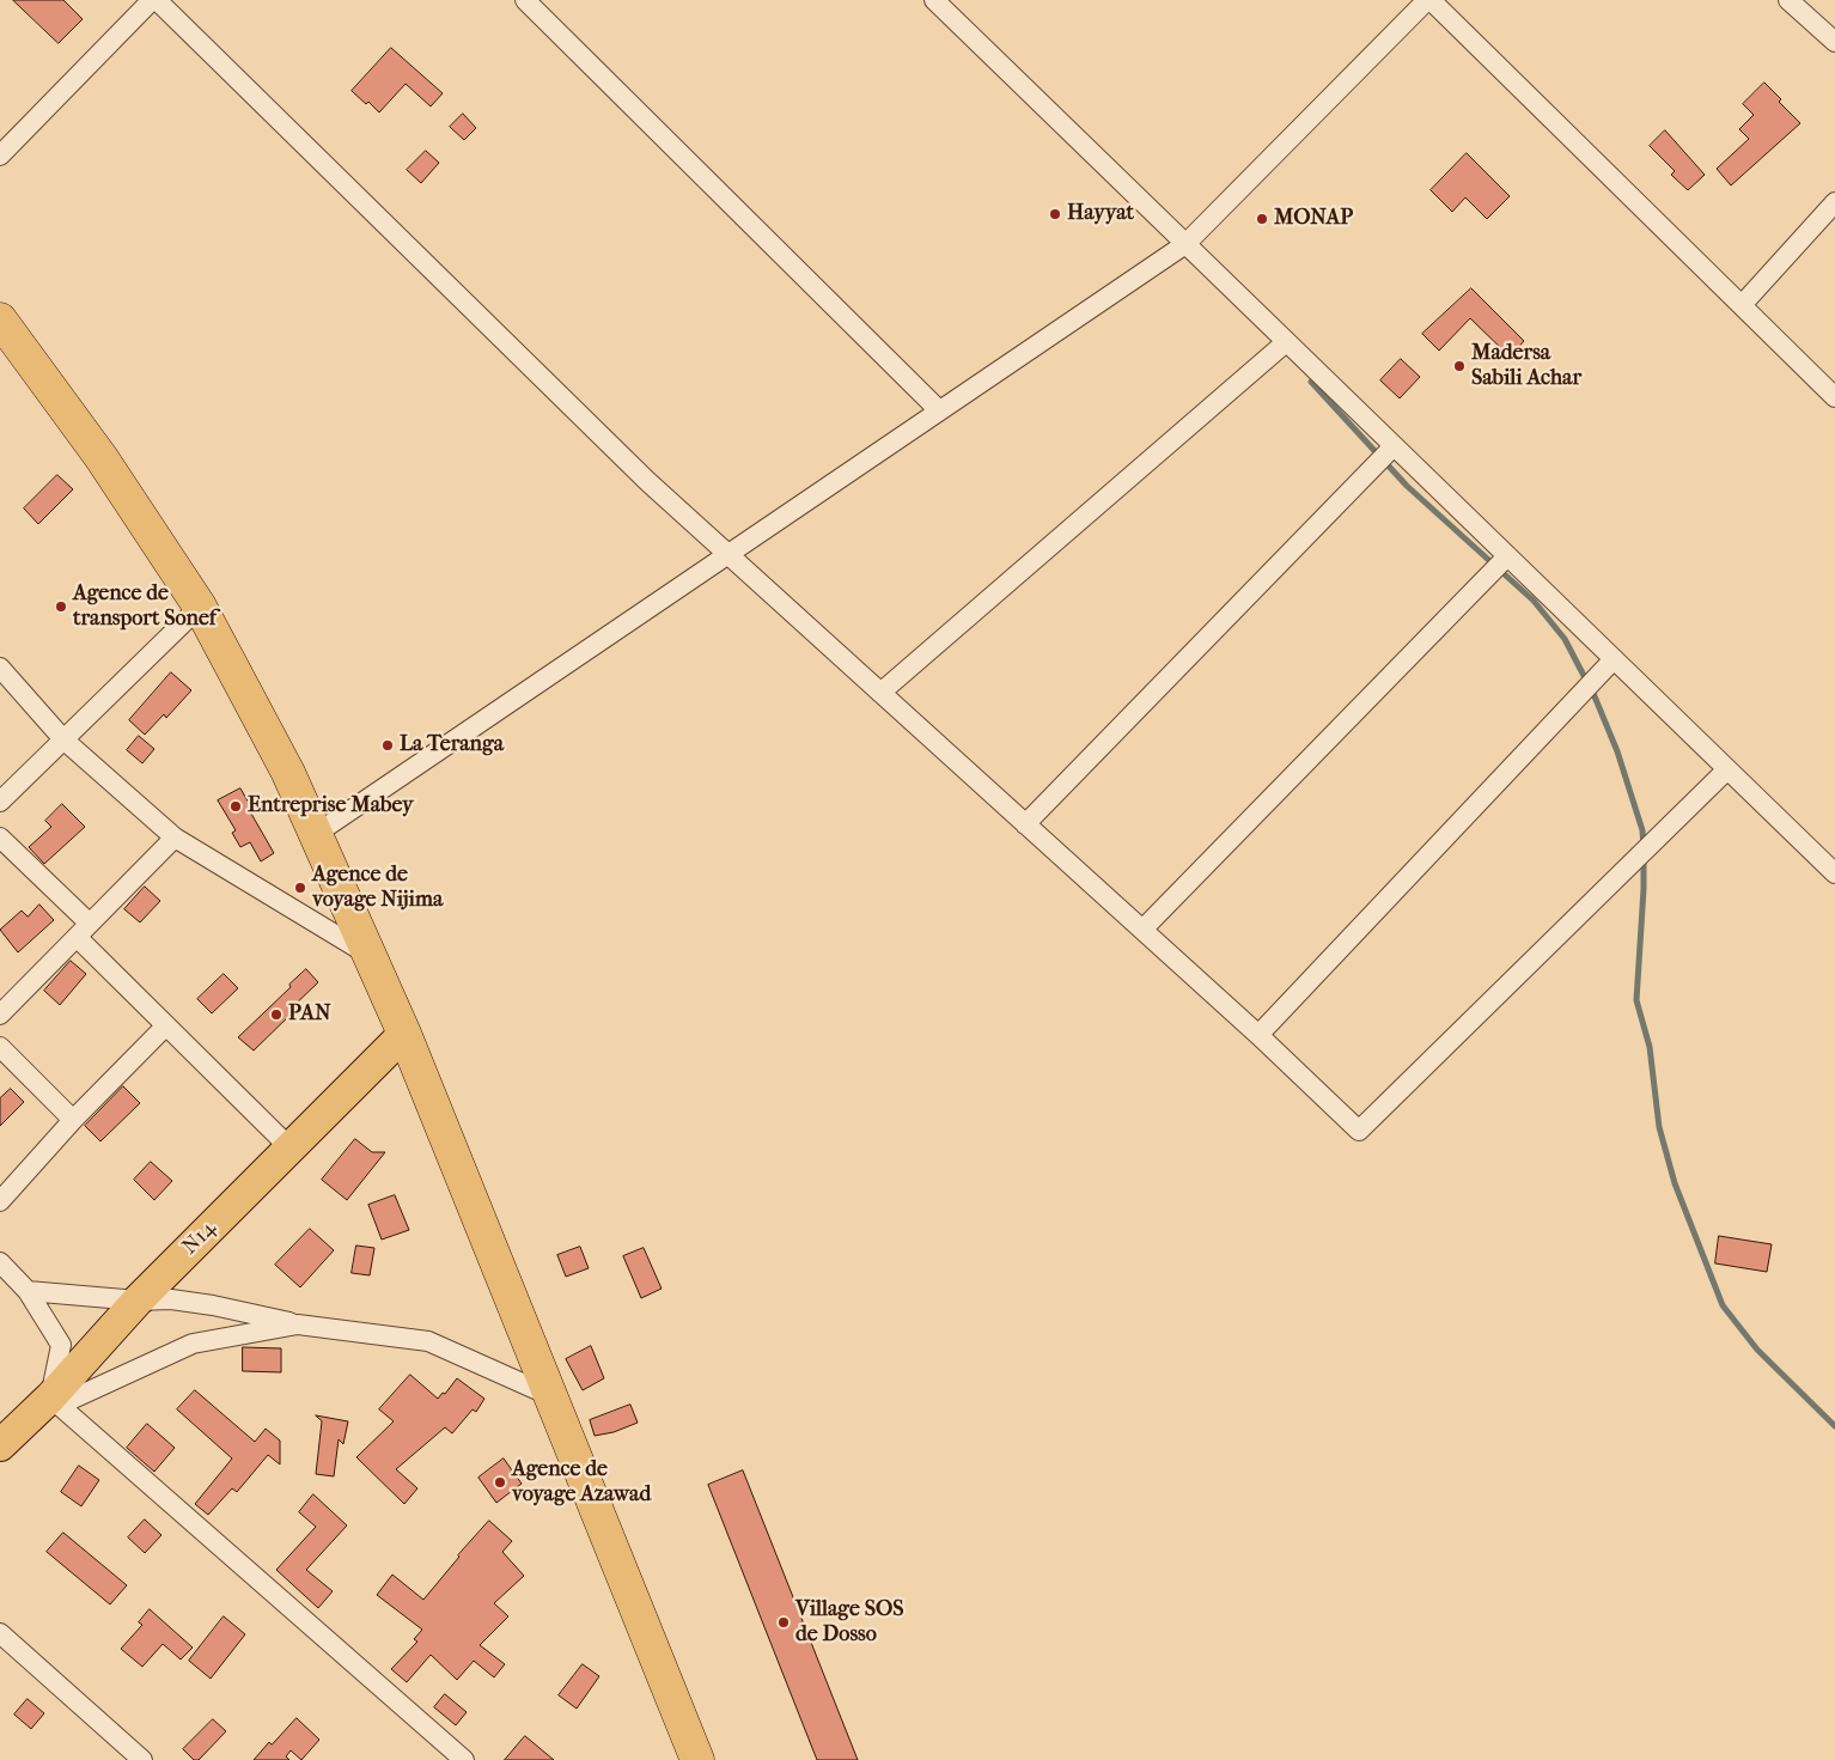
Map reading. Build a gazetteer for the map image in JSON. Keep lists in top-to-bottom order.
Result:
{
  "streets": {
    "main road": ["N14"]
  },
  "places": [
    "Hayyat",
    "MONAP",
    "Madersa Sabili Achar",
    "Agence de transport Sonef",
    "La Teranga",
    "Entreprise Mabey",
    "Agence de voyage Nijima",
    "PAN",
    "Agence de voyage Azawad",
    "Village SOS de Dosso"
  ]
}
